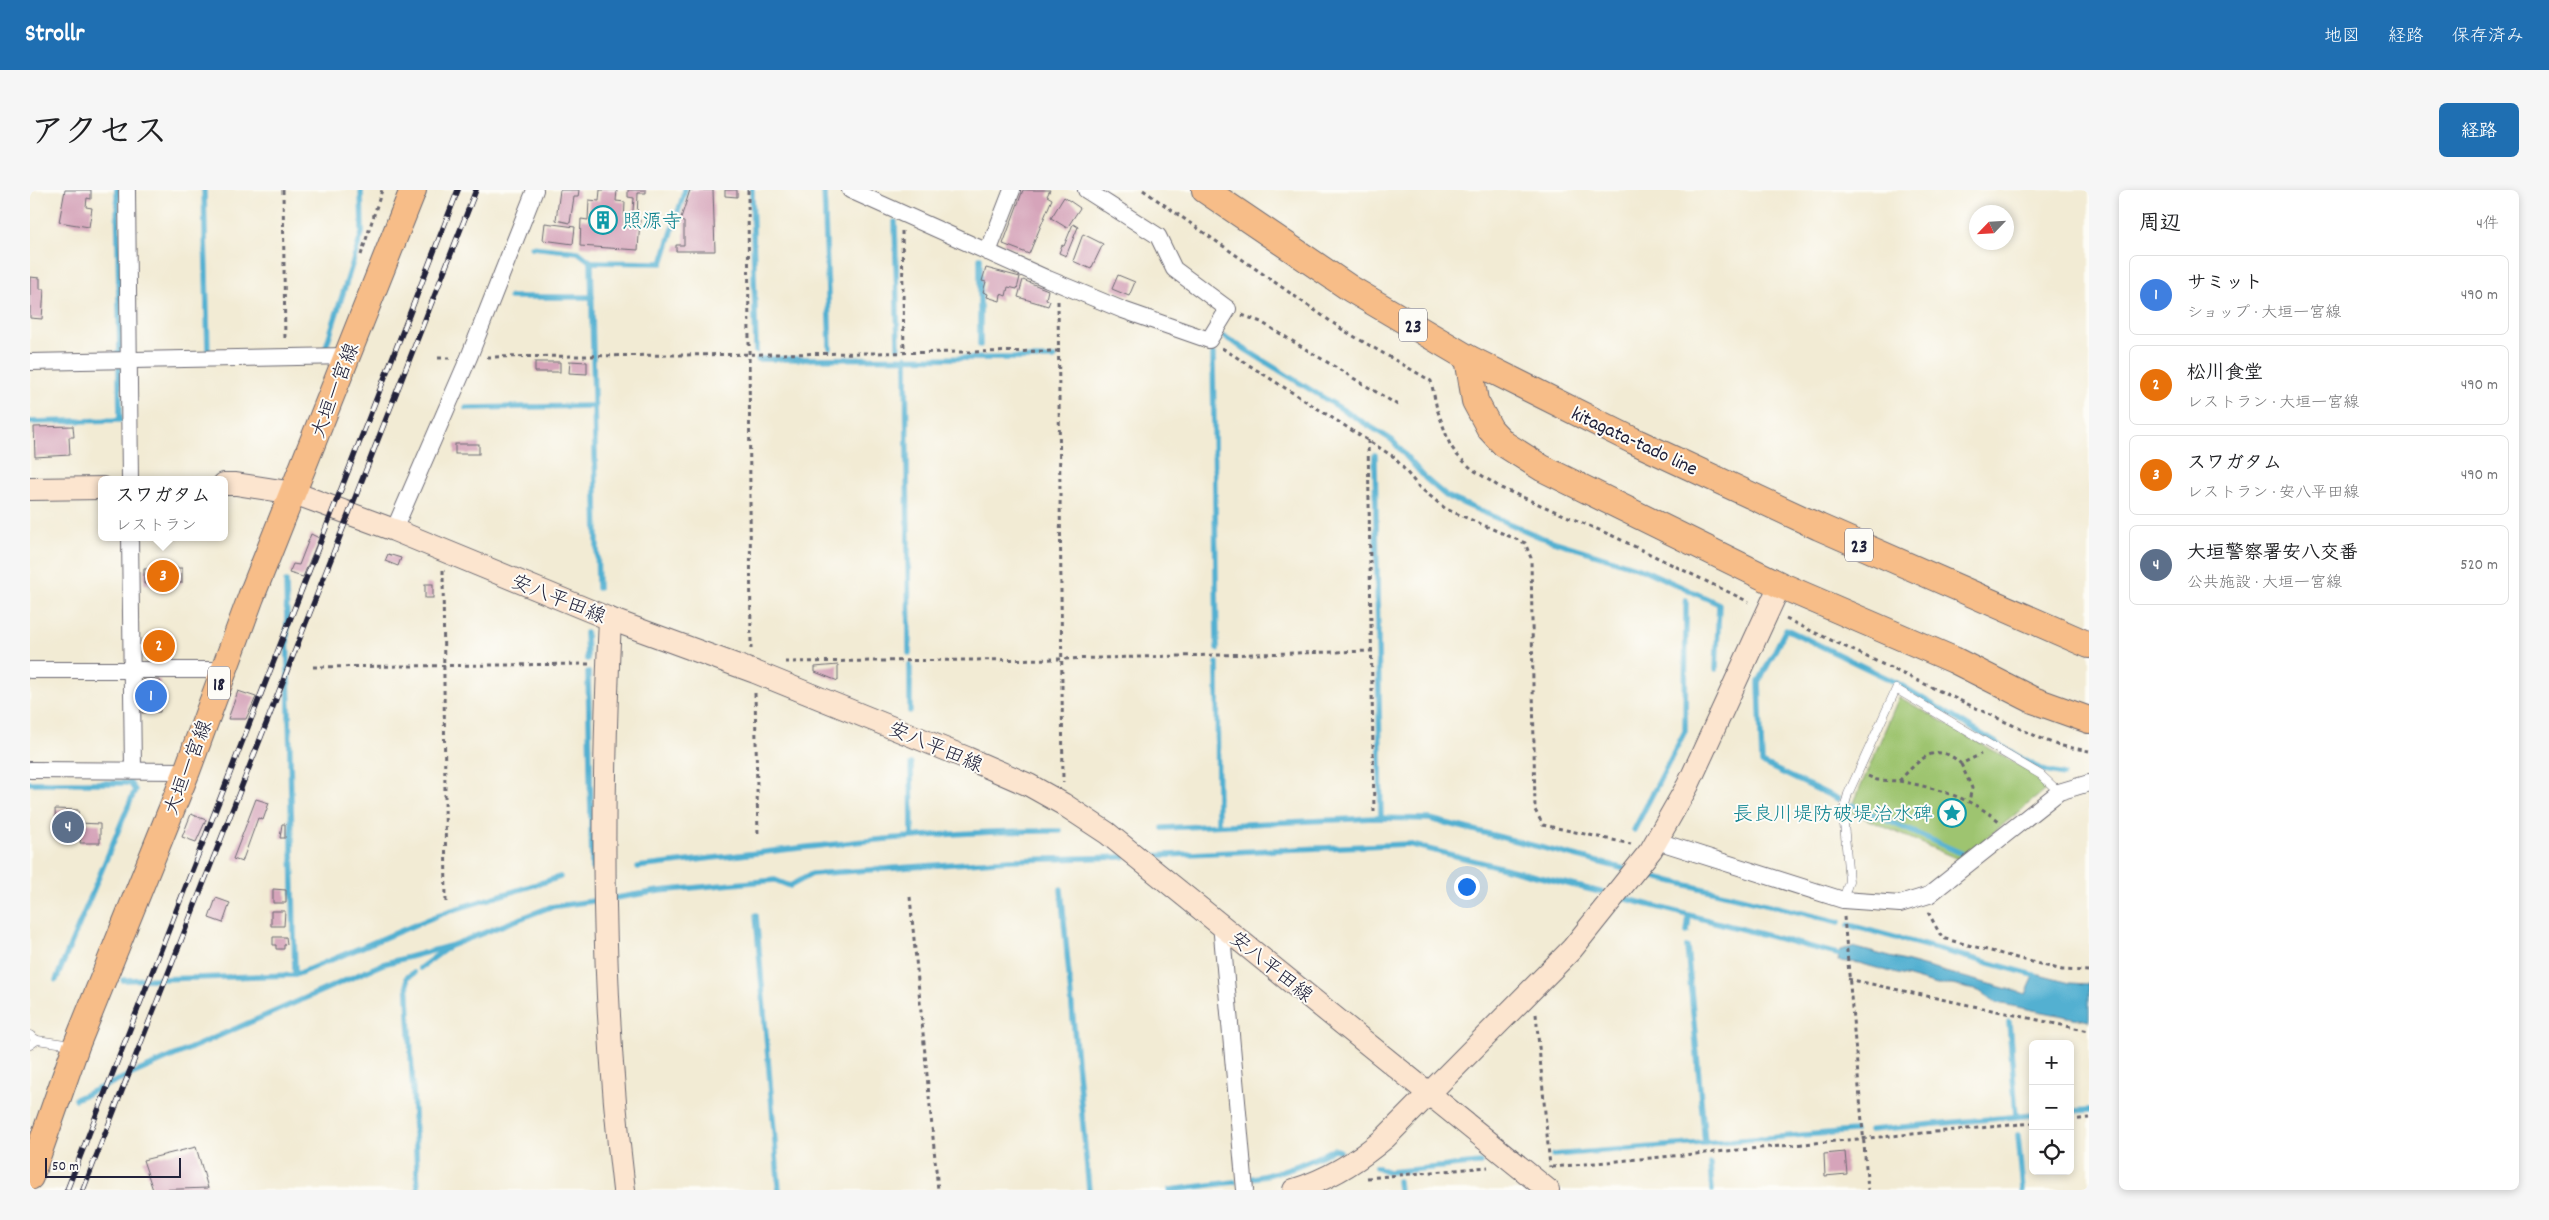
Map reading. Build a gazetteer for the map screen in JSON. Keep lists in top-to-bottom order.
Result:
{
  "streets": {
    "main road": [
      "23",
      "大垣一宮線",
      "kitagata-tado line",
      "安八平田線",
      "18"
    ]
  },
  "crossings": [
    ["大垣一宮線", "安八平田線"]
  ],
  "places": {
    "building": ["照源寺"],
    "place": ["長良川堤防破堤治水碑"]
  },
  "scale_bar": "50 m",
  "north": "bottom left",
  "page": {
    "header": "Strollr",
    "nav": ["地図", "経路", "保存済み"],
    "title": "アクセス",
    "buttons": "経路",
    "heading": ["周辺", "4件"],
    "list": [
      {
        "mark": "1",
        "name": "サミット",
        "note": "ショップ · 大垣一宮線",
        "value": "490 m"
      },
      {
        "mark": "2",
        "name": "松川食堂",
        "note": "レストラン · 大垣一宮線",
        "value": "490 m"
      },
      {
        "mark": "3",
        "name": "スワガタム",
        "note": "レストラン · 安八平田線",
        "value": "490 m"
      },
      {
        "mark": "4",
        "name": "大垣警察署安八交番",
        "note": "公共施設 · 大垣一宮線",
        "value": "520 m"
      }
    ],
    "popup": ["スワガタム", "レストラン"],
    "pins": [
      "3",
      "2",
      "1",
      "4"
    ],
    "map_buttons": ["+", "−"],
    "scale": "50 m"
  }
}
